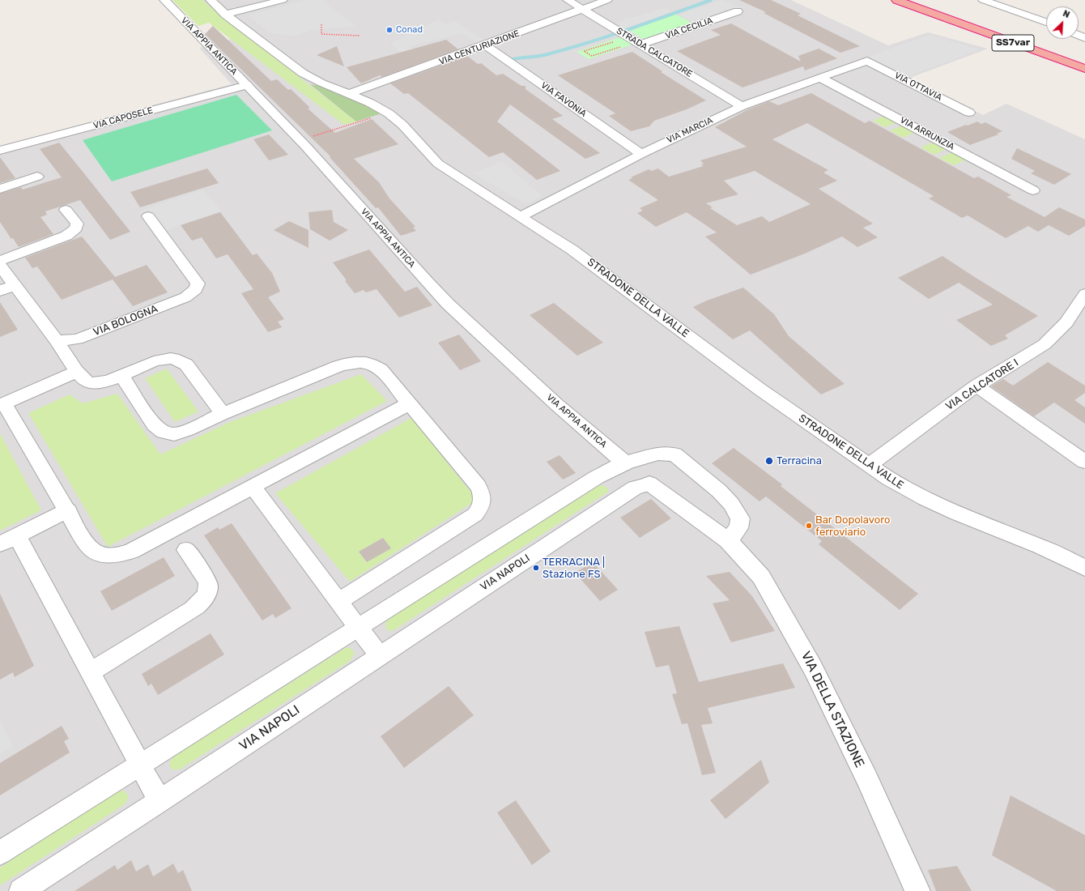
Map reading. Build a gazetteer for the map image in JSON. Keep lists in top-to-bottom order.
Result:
{
  "streets": {
    "highway": ["SS7var"],
    "street": [
      "VIA CECILIA",
      "VIA APPIA ANTICA",
      "VIA CENTURIAZIONE",
      "STRADA CALCATORE",
      "VIA OTTAVIA",
      "VIA FAVONIA",
      "VIA CAPOSELE",
      "VIA MARCIA",
      "VIA ARRUNZIA",
      "STRADONE DELLA VALLE",
      "VIA BOLOGNA",
      "VIA CALCATORE I",
      "VIA NAPOLI",
      "VIA DELLA STAZIONE"
    ]
  },
  "crossings": [
    ["VIA CECILIA", "STRADA CALCATORE"],
    ["VIA APPIA ANTICA", "VIA CAPOSELE"],
    ["VIA CENTURIAZIONE", "STRADA CALCATORE"],
    ["VIA CENTURIAZIONE", "VIA FAVONIA"],
    ["VIA CENTURIAZIONE", "STRADONE DELLA VALLE"],
    ["STRADA CALCATORE", "VIA MARCIA"],
    ["VIA OTTAVIA", "VIA MARCIA"],
    ["VIA FAVONIA", "VIA MARCIA"],
    ["VIA MARCIA", "VIA ARRUNZIA"],
    ["VIA MARCIA", "STRADONE DELLA VALLE"],
    ["STRADONE DELLA VALLE", "VIA CALCATORE I"],
    ["VIA NAPOLI", "VIA DELLA STAZIONE"]
  ],
  "places": [
    "Conad",
    "Terracina",
    "Bar Dopolavoro ferroviario",
    "TERRACINA | Stazione FS"
  ],
  "north": "top right"
}
